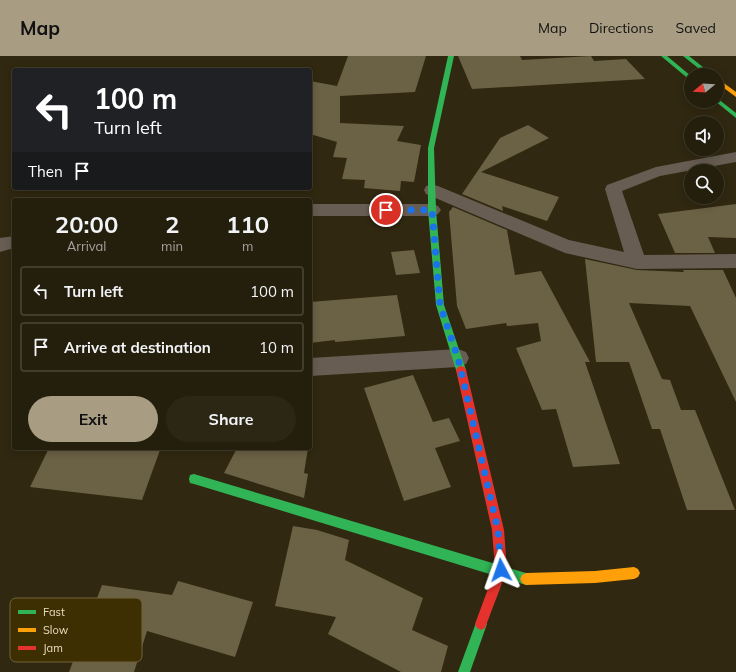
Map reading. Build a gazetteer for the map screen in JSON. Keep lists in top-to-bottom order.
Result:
{
  "legend": ["Fast", "Slow", "Jam"],
  "north": "left",
  "page": {
    "header": "Map",
    "nav": ["Map", "Directions", "Saved"],
    "turn": ["100 m", "Turn left"],
    "then": "Then",
    "eta": [
      "20:00",
      "Arrival",
      "2",
      "min",
      "110",
      "m"
    ],
    "list": [
      {
        "name": "Turn left",
        "value": "100 m"
      },
      {
        "name": "Arrive at destination",
        "value": "10 m"
      }
    ],
    "buttons": ["Exit", "Share"]
  }
}
